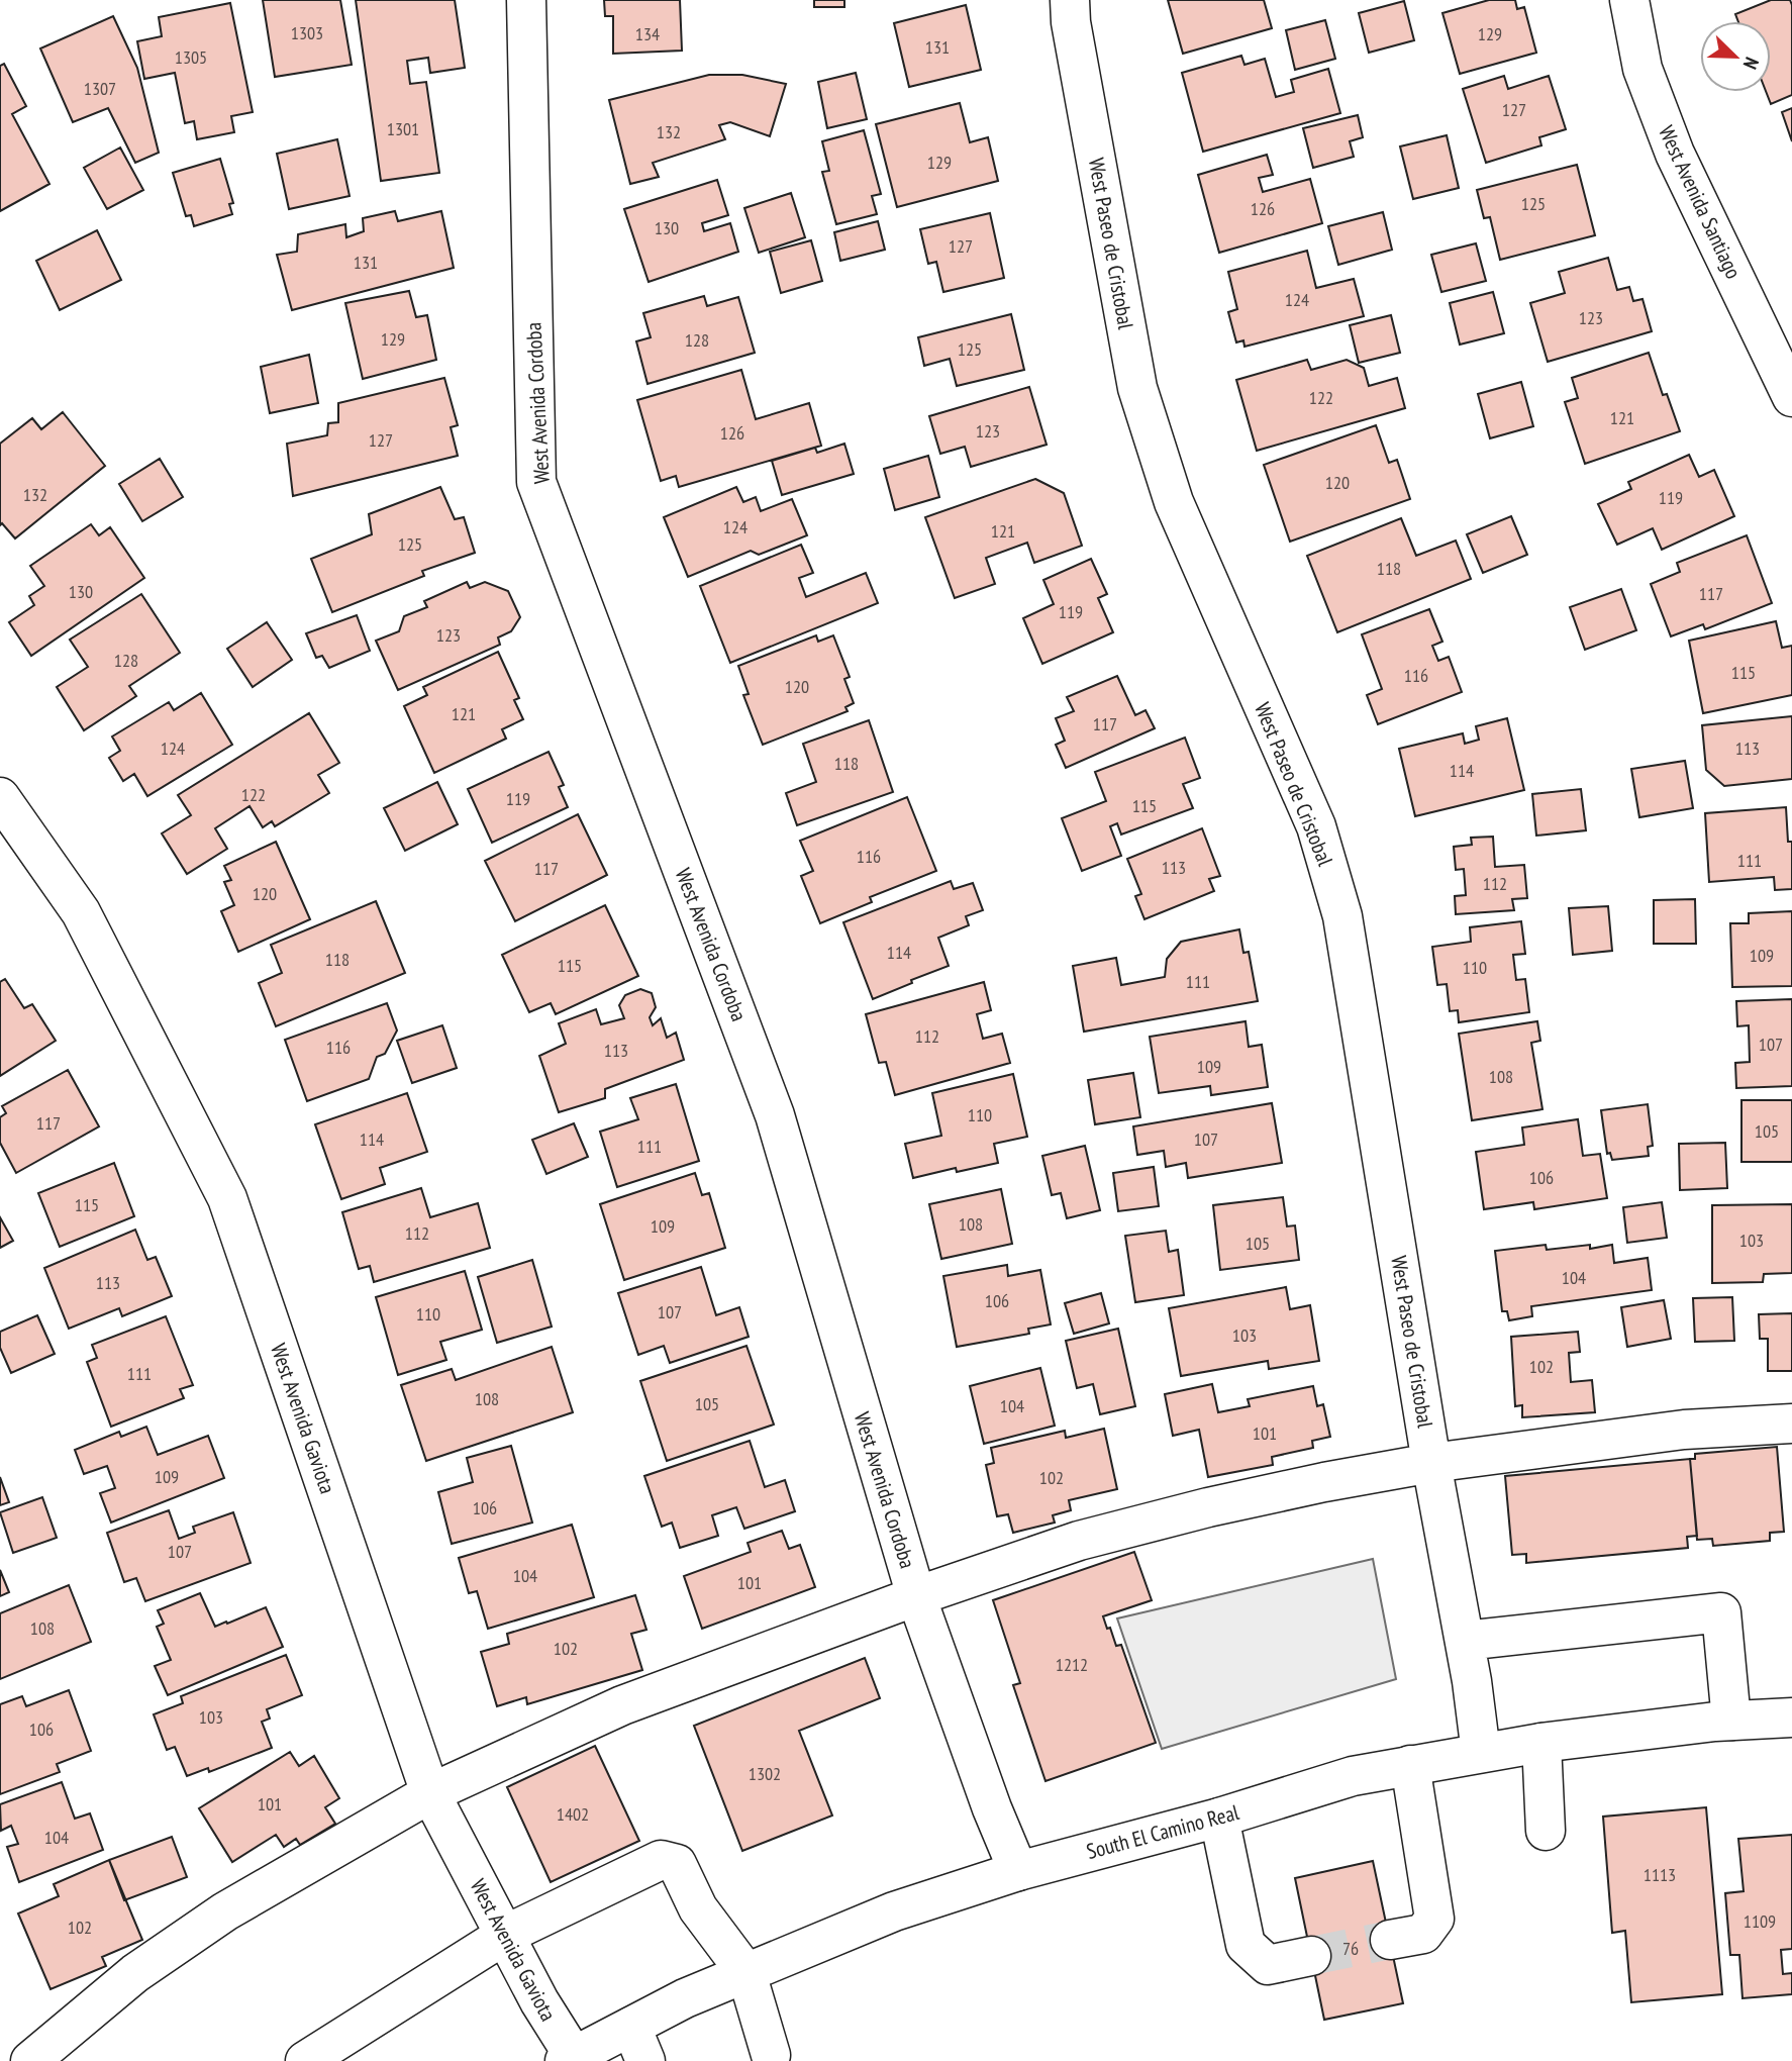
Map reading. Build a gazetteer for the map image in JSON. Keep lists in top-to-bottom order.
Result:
{
  "streets": {
    "street": [
      "West Avenida Santiago",
      "West Paseo de Cristobal",
      "West Avenida Cordoba",
      "West Avenida Gaviota",
      "South El Camino Real"
    ]
  },
  "crossings": [
    ["West Paseo de Cristobal", "South El Camino Real"],
    ["West Avenida Cordoba", "South El Camino Real"],
    ["West Avenida Gaviota", "South El Camino Real"]
  ],
  "house_numbers": [
    "1303",
    "134",
    "129",
    "131",
    "1305",
    "1307",
    "127",
    "1301",
    "132",
    "129",
    "125",
    "126",
    "130",
    "127",
    "131",
    "124",
    "123",
    "129",
    "128",
    "125",
    "122",
    "121",
    "123",
    "126",
    "127",
    "120",
    "132",
    "119",
    "124",
    "121",
    "125",
    "118",
    "130",
    "117",
    "119",
    "123",
    "128",
    "115",
    "116",
    "120",
    "121",
    "117",
    "124",
    "113",
    "118",
    "114",
    "122",
    "119",
    "115",
    "116",
    "111",
    "113",
    "117",
    "112",
    "120",
    "114",
    "109",
    "118",
    "115",
    "110",
    "111",
    "112",
    "107",
    "116",
    "113",
    "109",
    "108",
    "110",
    "117",
    "105",
    "114",
    "107",
    "111",
    "106",
    "115",
    "108",
    "109",
    "112",
    "103",
    "105",
    "104",
    "113",
    "106",
    "107",
    "110",
    "103",
    "102",
    "111",
    "108",
    "105",
    "104",
    "101",
    "109",
    "102",
    "106",
    "107",
    "104",
    "101",
    "108",
    "102",
    "1212",
    "103",
    "106",
    "1302",
    "101",
    "1402",
    "104",
    "1113",
    "1109",
    "102",
    "76"
  ],
  "north": "bottom right"
}
